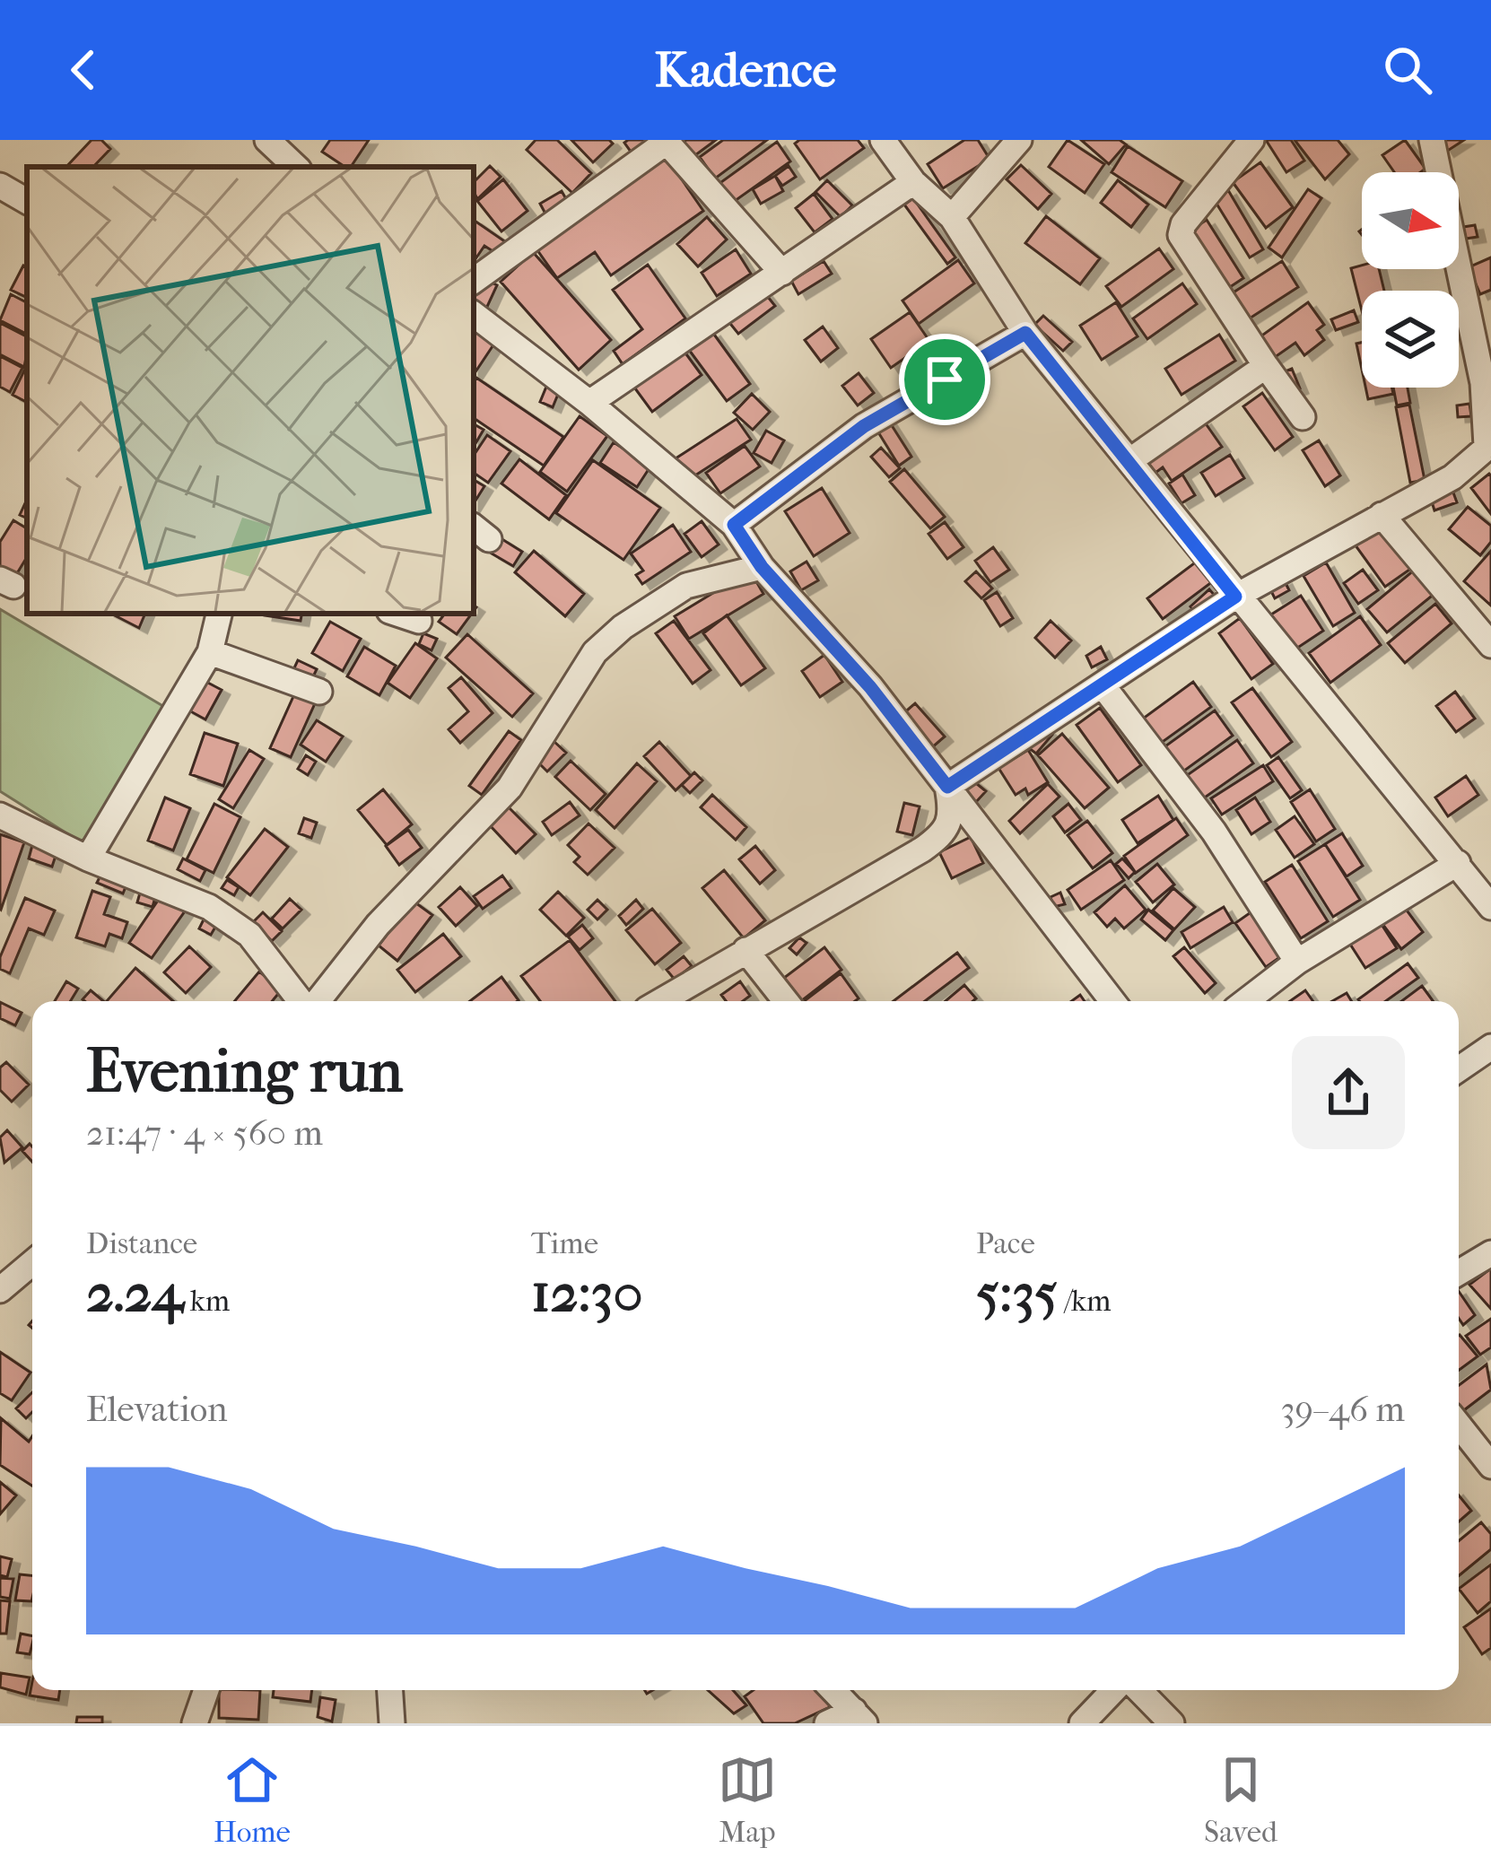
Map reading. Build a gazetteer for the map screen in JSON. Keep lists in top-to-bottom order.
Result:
{
  "north": "right",
  "page": {
    "header": "Kadence",
    "heading": ["Evening run", "21:47 · 4 × 560 m"],
    "stats": [
      ["Distance", "2.24 km"],
      ["Time", "12:30"],
      ["Pace", "5:35 /km"]
    ],
    "chart": ["Elevation", "39–46 m"],
    "tabs": ["Home", "Map", "Saved"]
  }
}
